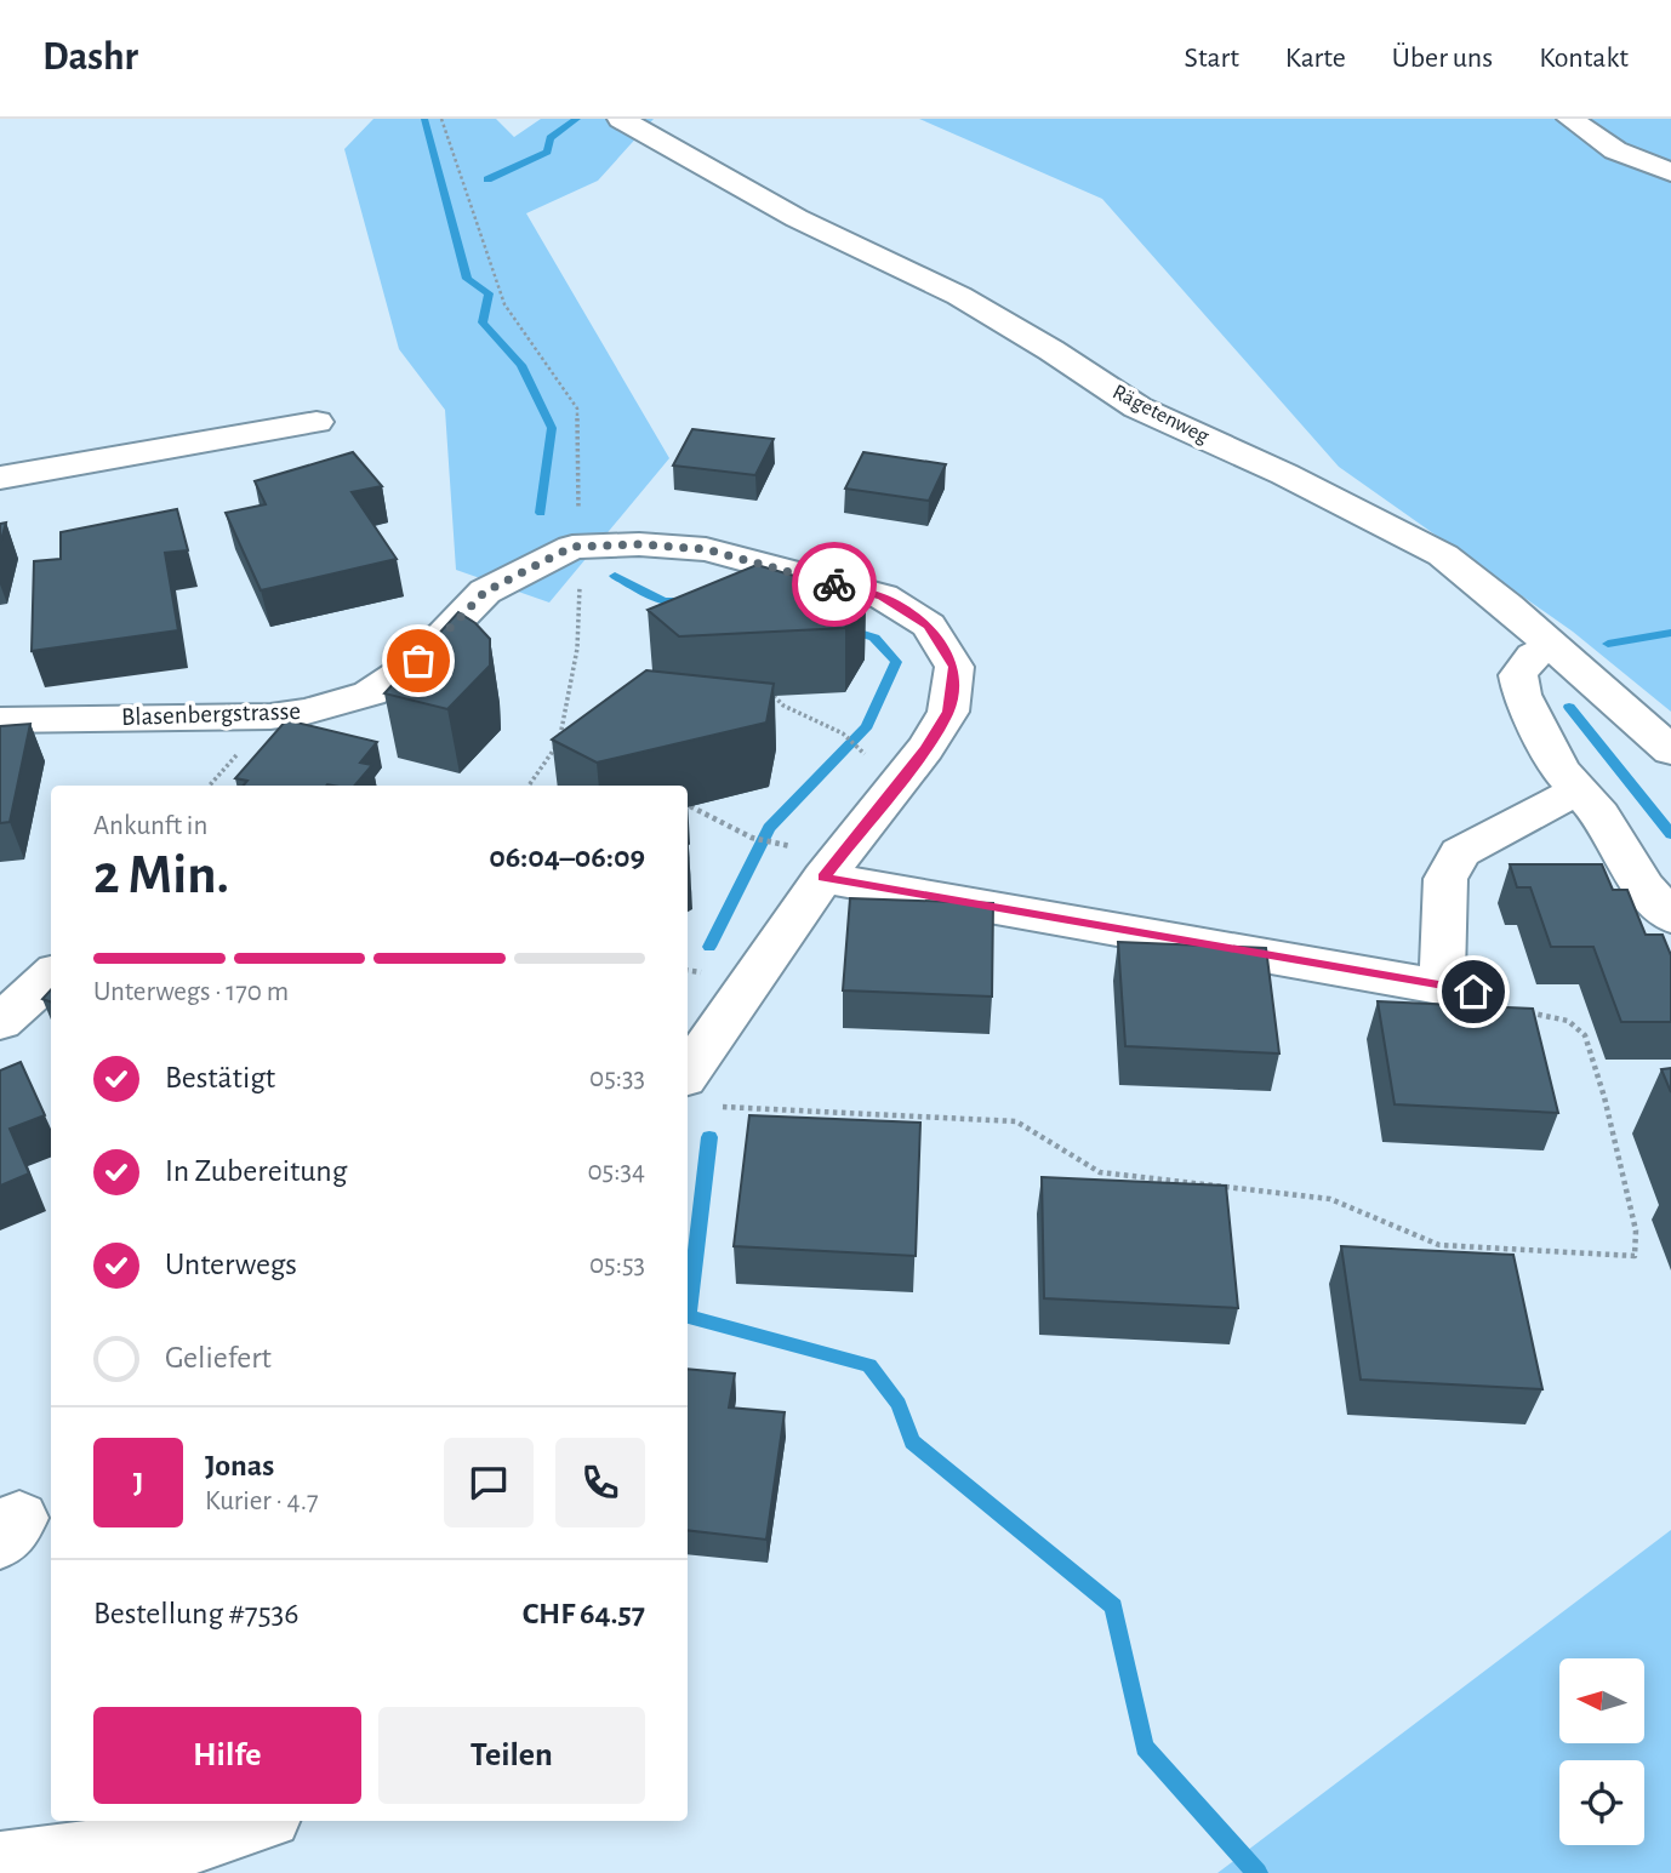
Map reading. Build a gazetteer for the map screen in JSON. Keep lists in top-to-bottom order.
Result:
{
  "streets": {
    "street": ["Rägetenweg", "Blasenbergstrasse"]
  },
  "north": "left",
  "page": {
    "header": "Dashr",
    "nav": [
      "Start",
      "Karte",
      "Über uns",
      "Kontakt"
    ],
    "heading": ["2 Min.", "Ankunft in", "06:04–06:09"],
    "panel": [
      "Jonas",
      "Kurier · 4.7",
      "Bestellung #7536",
      "CHF 64.57"
    ],
    "bar": "Unterwegs · 170 m",
    "list": [
      ["Bestätigt", "05:33"],
      ["In Zubereitung", "05:34"],
      ["Unterwegs", "05:53"],
      "Geliefert"
    ],
    "round": "J",
    "buttons": ["Hilfe", "Teilen"]
  }
}
